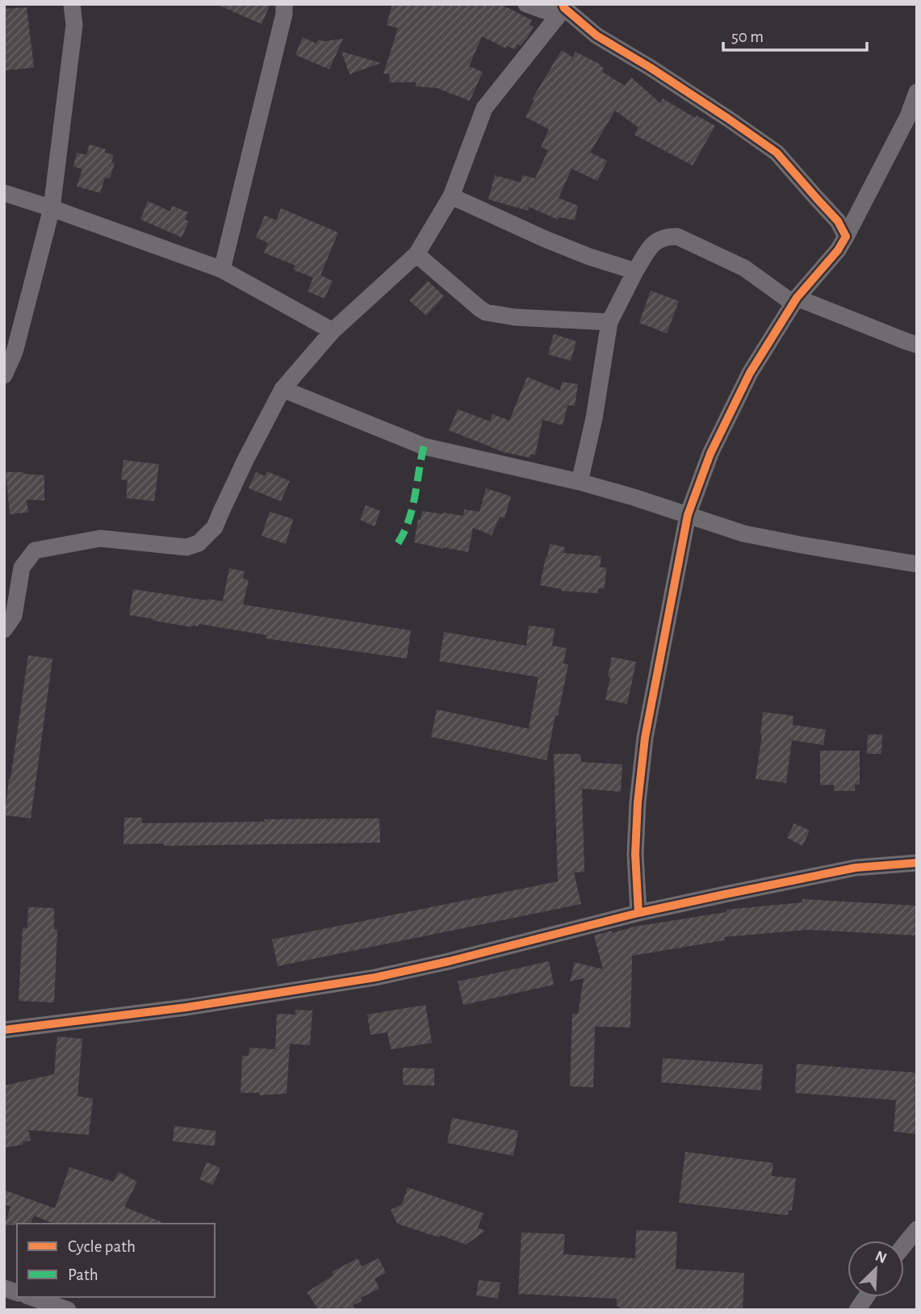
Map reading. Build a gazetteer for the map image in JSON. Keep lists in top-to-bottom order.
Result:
{
  "legend": ["Cycle path", "Path"],
  "scale_bar": "50 m",
  "north": "top right"
}
